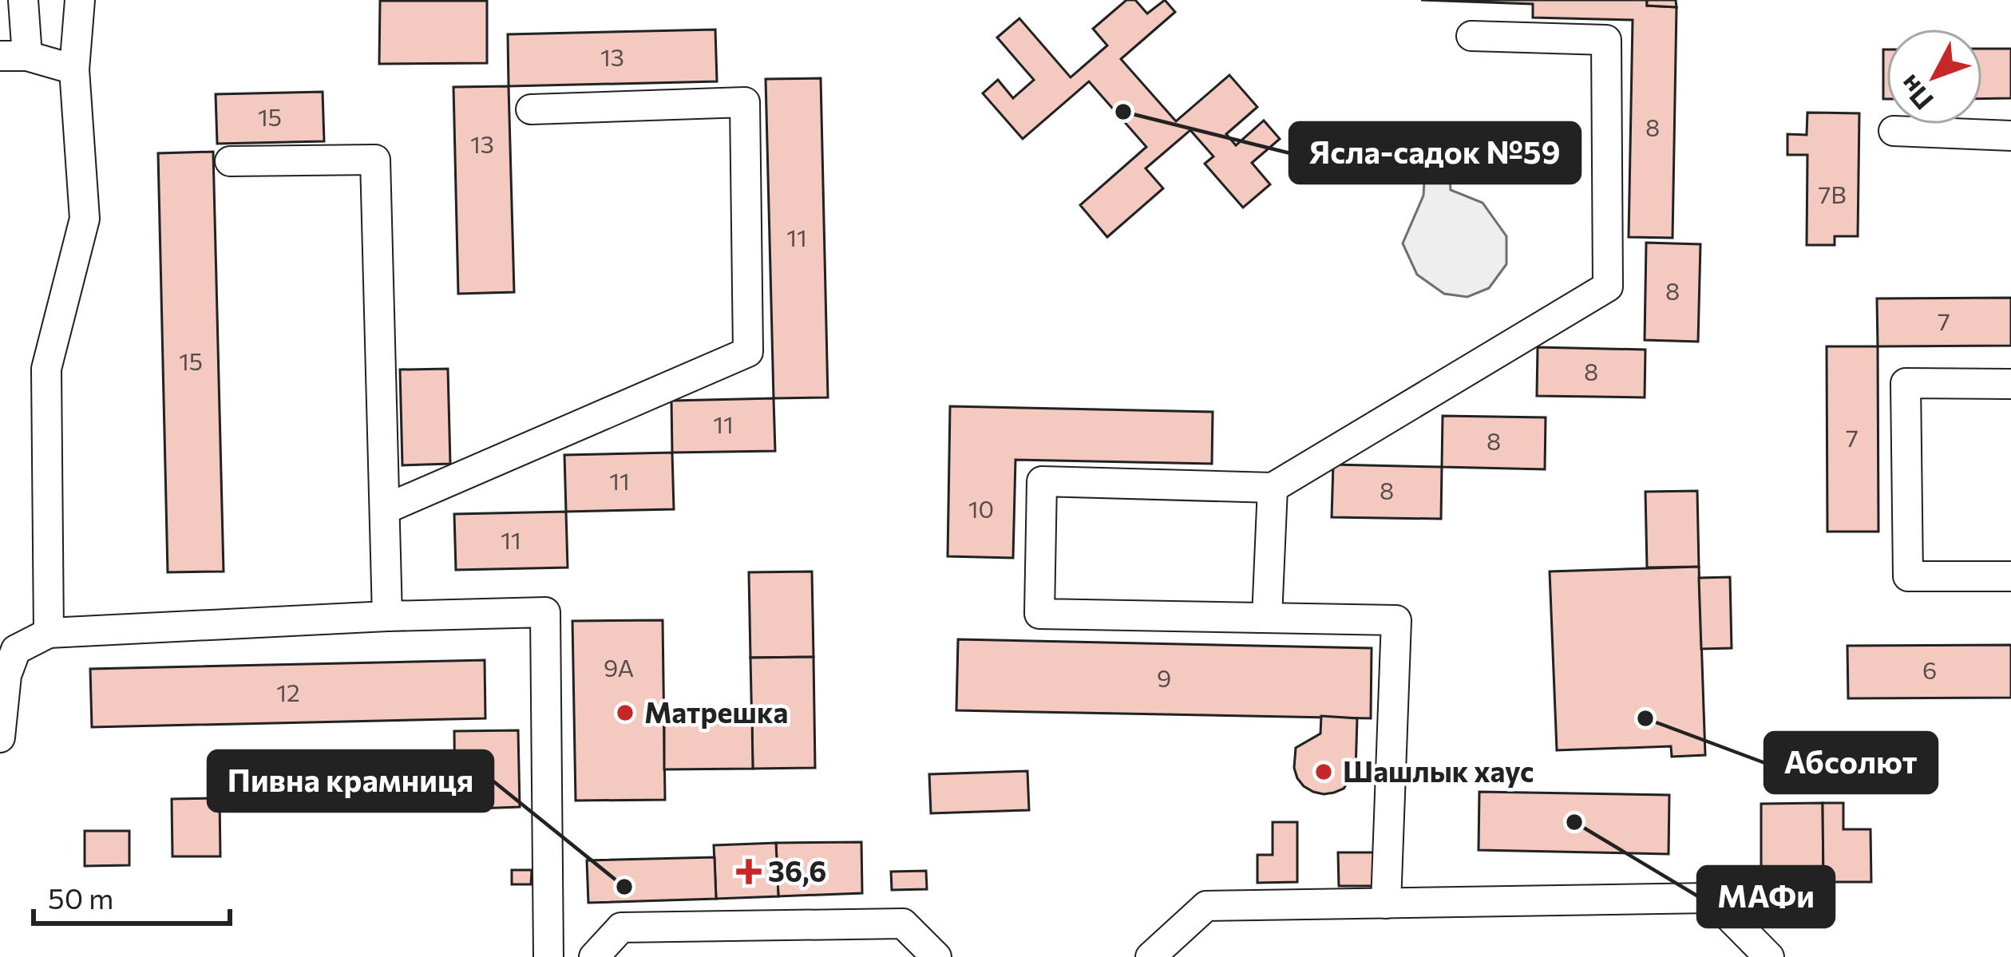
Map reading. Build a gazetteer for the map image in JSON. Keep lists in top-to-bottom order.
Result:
{
  "places": {
    "other": [
      "Ясла-садок №59",
      "Матрешка",
      "Абсолют",
      "Шашлык хаус",
      "МАФи",
      "Пивна крамниця"
    ],
    "health": ["36,6"]
  },
  "house_numbers": [
    "13",
    "15",
    "8",
    "13",
    "7В",
    "11",
    "8",
    "7",
    "15",
    "8",
    "11",
    "7",
    "8",
    "11",
    "8",
    "10",
    "11",
    "9А",
    "6",
    "9",
    "12"
  ],
  "scale_bar": "50 m",
  "north": "bottom left"
}
